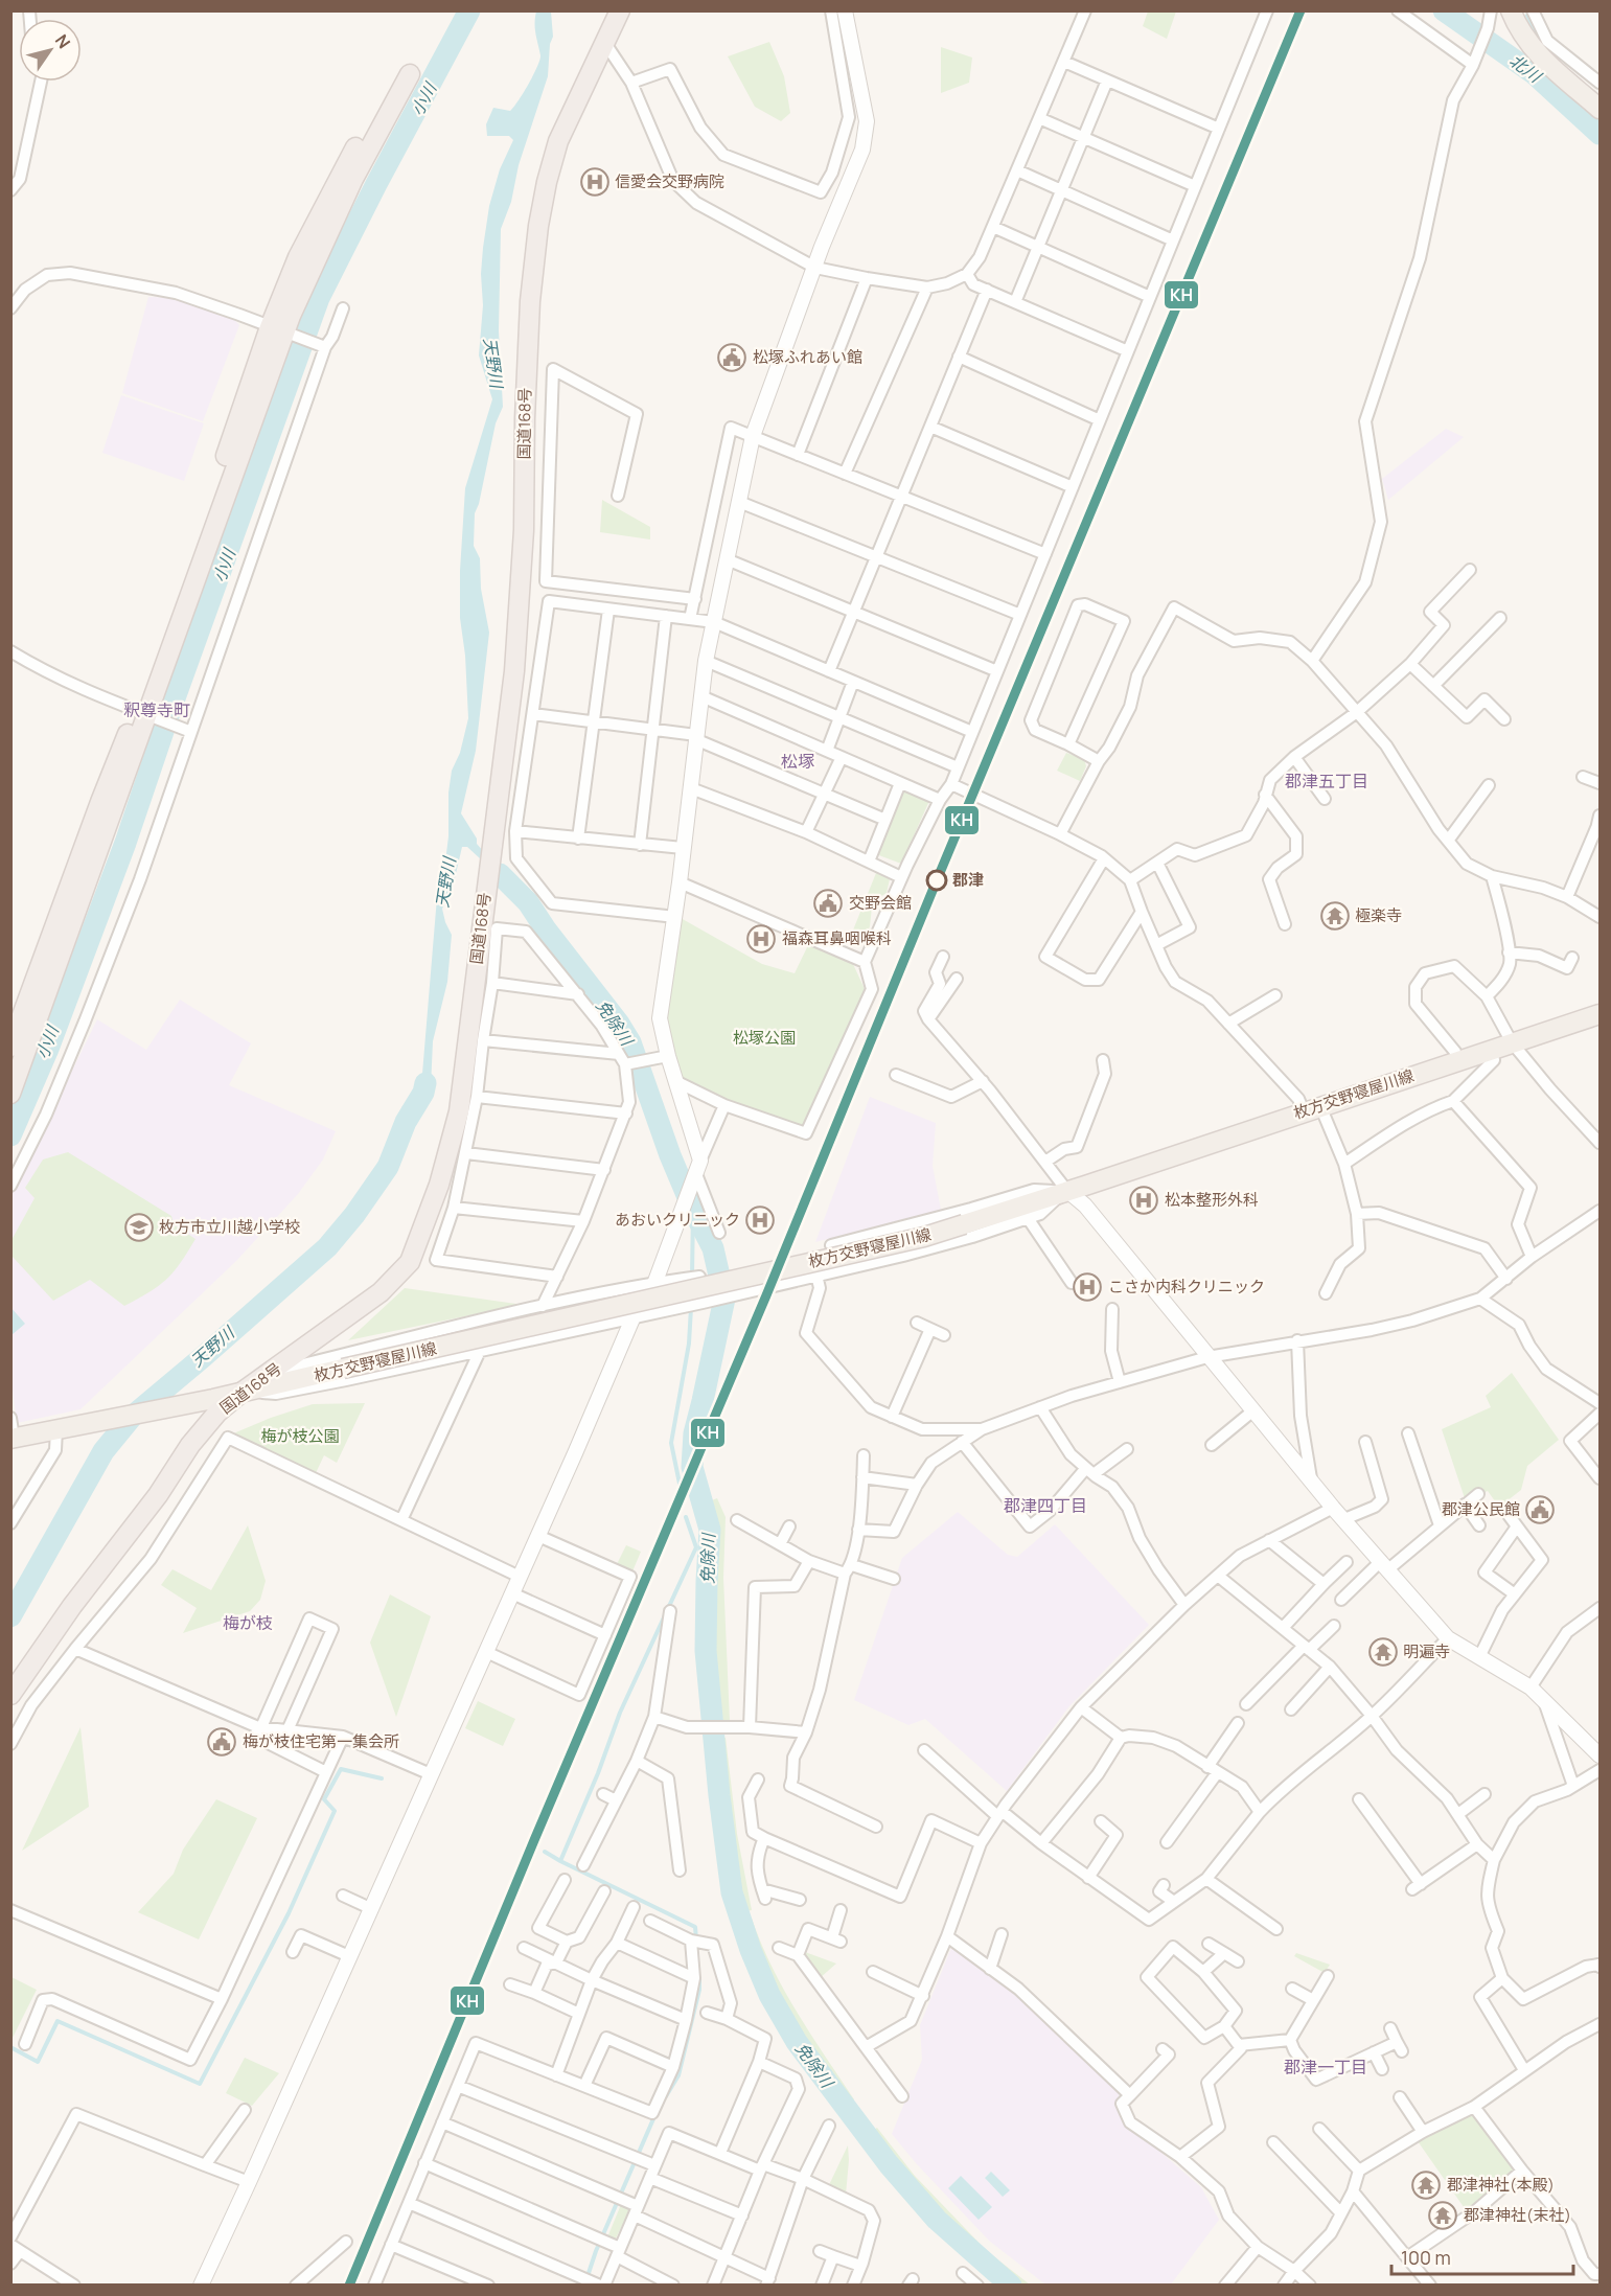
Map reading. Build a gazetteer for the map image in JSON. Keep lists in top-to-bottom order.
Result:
{
  "streets": {
    "highway": ["国道168号"],
    "main road": ["枚方交野寝屋川線"]
  },
  "crossings": [
    ["国道168号", "枚方交野寝屋川線"]
  ],
  "districts": [
    "釈尊寺町",
    "松塚",
    "郡津五丁目",
    "郡津四丁目",
    "梅が枝",
    "郡津一丁目"
  ],
  "water": [
    "北川",
    "小川",
    "天野川",
    "免除川"
  ],
  "parks": ["松塚公園", "梅が枝公園"],
  "places": {
    "hospital": [
      "信愛会交野病院",
      "福森耳鼻咽喉科",
      "松本整形外科",
      "あおいクリニック",
      "こさか内科クリニック"
    ],
    "public building": [
      "松塚ふれあい館",
      "交野会館",
      "郡津公民館",
      "梅が枝住宅第一集会所"
    ],
    "other": ["郡津"],
    "temple": [
      "極楽寺",
      "明遍寺",
      "郡津神社(本殿)",
      "郡津神社(末社)"
    ],
    "school or university": ["枚方市立川越小学校"]
  },
  "lines": ["transit line KH"],
  "scale_bar": "100 m",
  "north": "top right"
}
